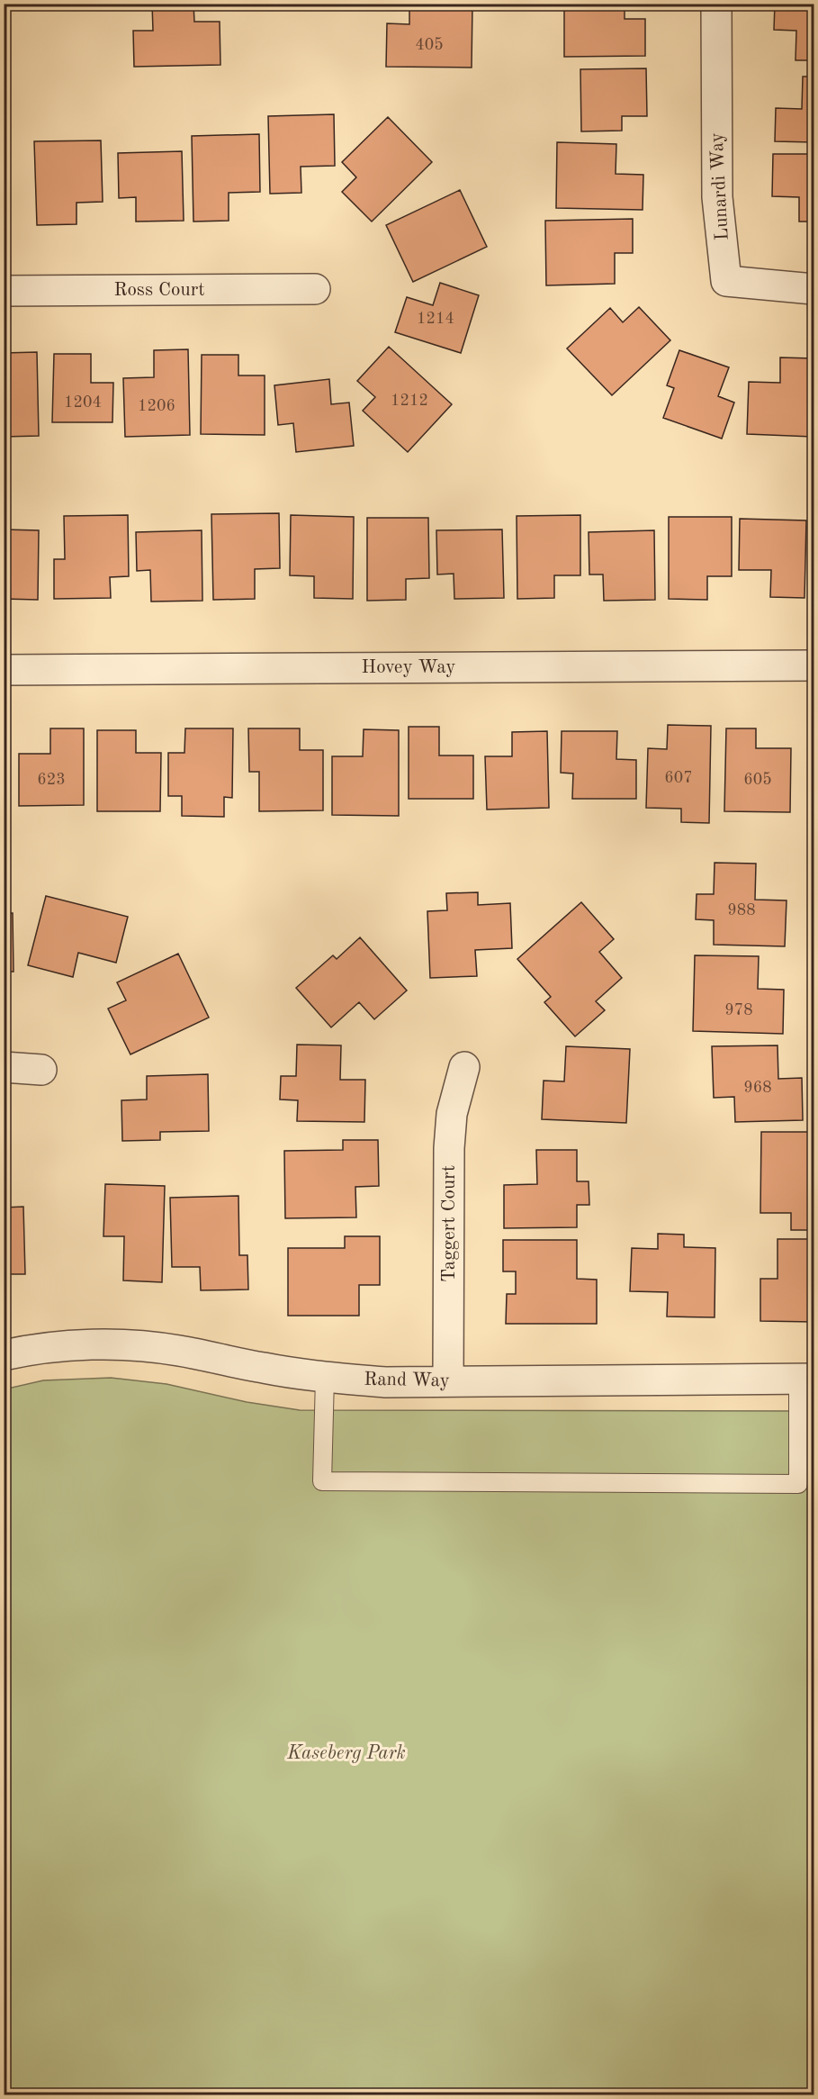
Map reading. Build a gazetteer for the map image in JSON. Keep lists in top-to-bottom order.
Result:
{
  "streets": {
    "street": [
      "Lunardi Way",
      "Ross Court",
      "Hovey Way",
      "Taggert Court",
      "Rand Way"
    ]
  },
  "crossings": [
    ["Taggert Court", "Rand Way"]
  ],
  "parks": ["Kaseberg Park"],
  "house_numbers": [
    "405",
    "1214",
    "1212",
    "1204",
    "1206",
    "607",
    "623",
    "605",
    "988",
    "978",
    "968"
  ]
}
